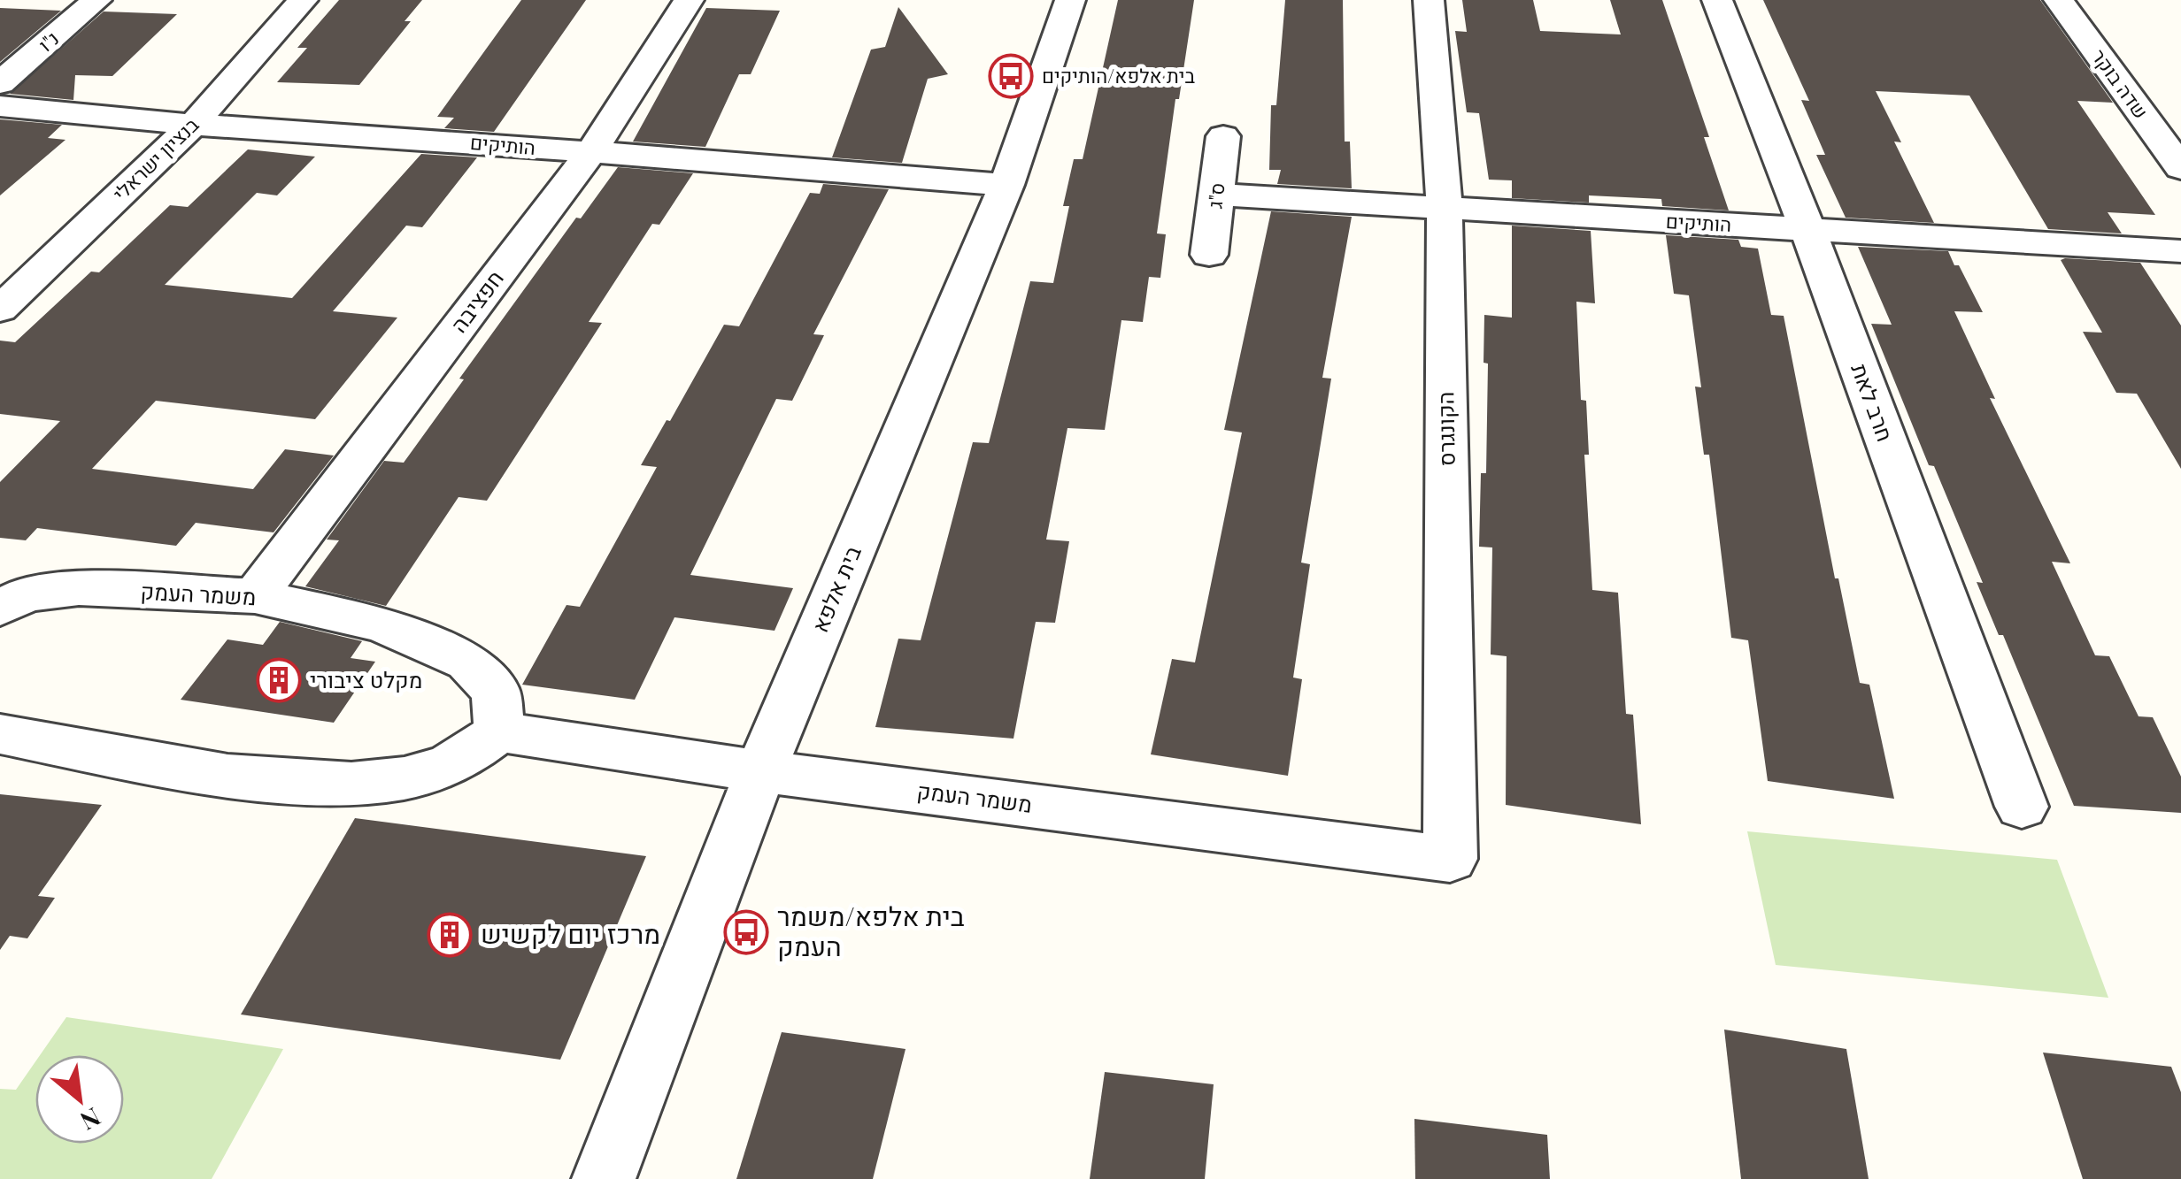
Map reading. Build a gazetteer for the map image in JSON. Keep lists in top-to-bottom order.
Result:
{
  "streets": {
    "street": [
      "נ\"ו",
      "שדה בוקר",
      "הותיקים",
      "בנציון ישראלי",
      "ס\"ג",
      "חפציבה",
      "חרב לאת",
      "הקונגרס",
      "בית אלפא",
      "משמר העמק"
    ]
  },
  "crossings": [
    ["הותיקים", "בנציון ישראלי"],
    ["הותיקים", "ס\"ג"],
    ["הותיקים", "חפציבה"],
    ["הותיקים", "חרב לאת"],
    ["הותיקים", "הקונגרס"],
    ["הותיקים", "בית אלפא"],
    ["חפציבה", "משמר העמק"],
    ["הקונגרס", "משמר העמק"],
    ["בית אלפא", "משמר העמק"]
  ],
  "places": {
    "bus stop": ["בית אלפא/הותיקים", "בית אלפא/משמר העמק"],
    "building": ["מקלט ציבורי", "מרכז יום לקשיש"]
  },
  "north": "bottom right"
}
